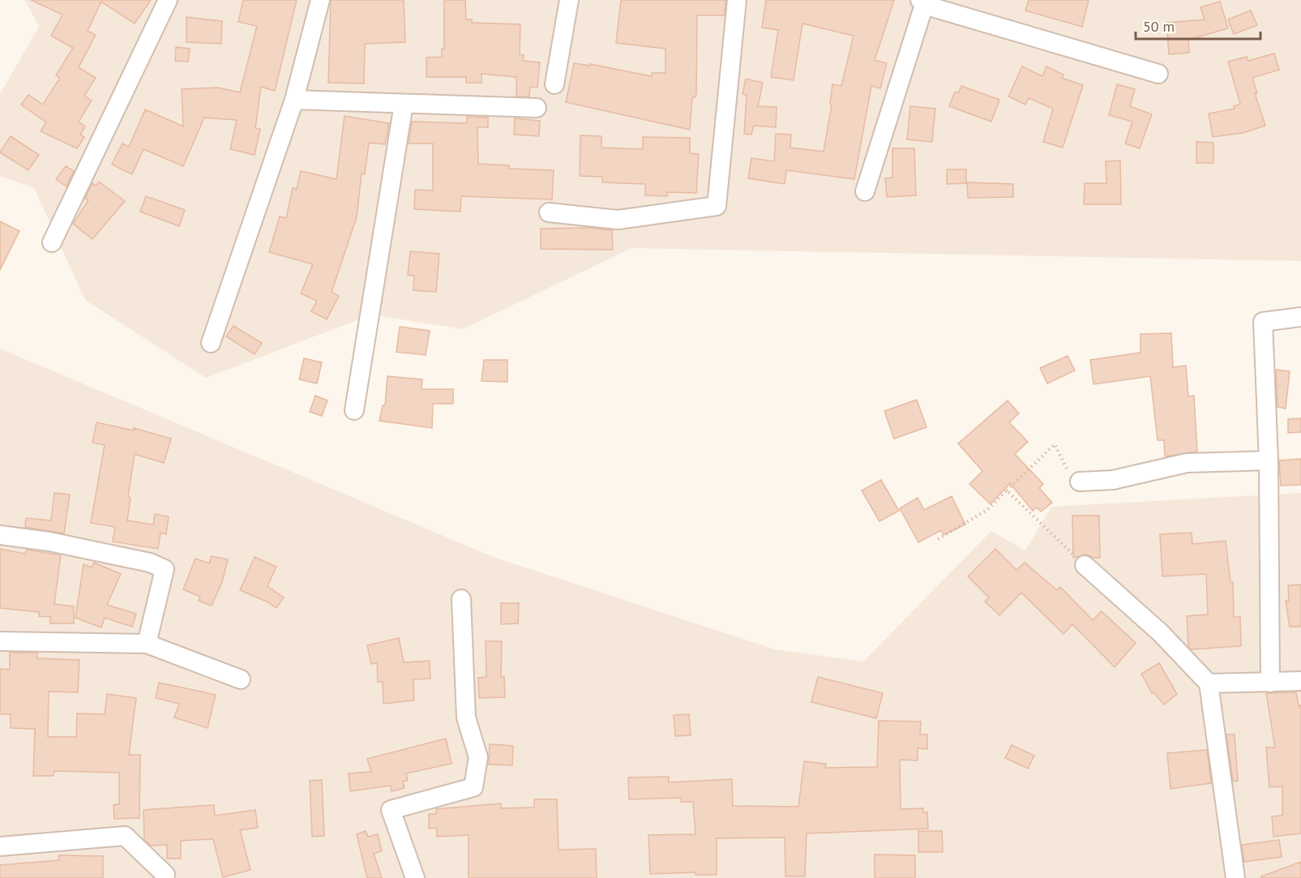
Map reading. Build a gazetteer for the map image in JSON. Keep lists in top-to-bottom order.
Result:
{
  "scale_bar": "50 m"
}
